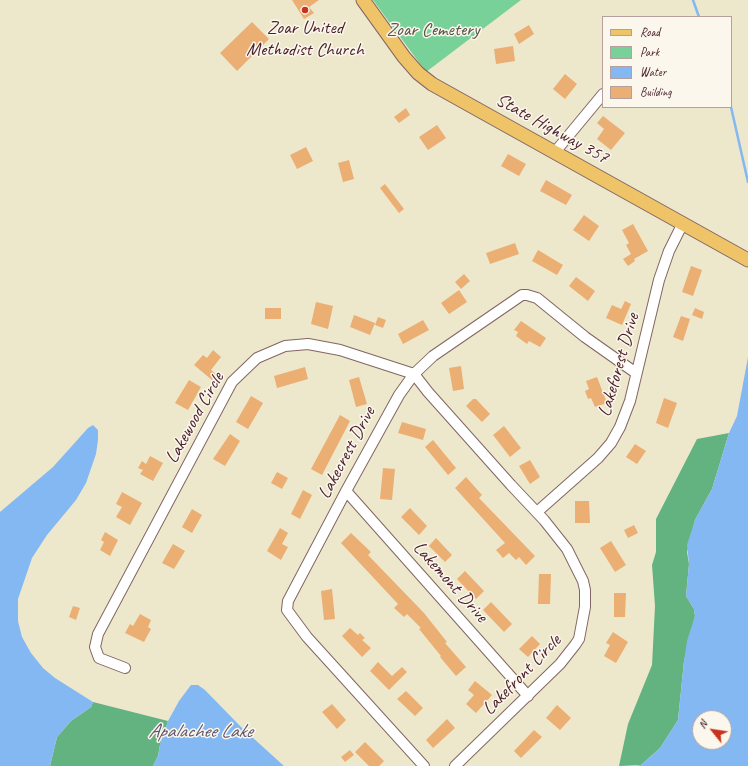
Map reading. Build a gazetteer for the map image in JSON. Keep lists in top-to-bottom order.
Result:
{
  "streets": {
    "main road": ["State Highway 357"],
    "street": [
      "Lakeforest Drive",
      "Lakewood Circle",
      "Lakecrest Drive",
      "Lakemont Drive",
      "Lakefront Circle"
    ]
  },
  "crossings": [
    ["State Highway 357", "Lakeforest Drive"],
    ["Lakeforest Drive", "Lakecrest Drive"],
    ["Lakeforest Drive", "Lakefront Circle"],
    ["Lakewood Circle", "Lakecrest Drive"],
    ["Lakecrest Drive", "Lakemont Drive"],
    ["Lakemont Drive", "Lakefront Circle"]
  ],
  "water": ["Apalachee Lake"],
  "parks": ["Zoar Cemetery"],
  "places": ["Zoar United Methodist Church"],
  "legend": [
    "Road",
    "Park",
    "Water",
    "Building"
  ],
  "north": "top left"
}
